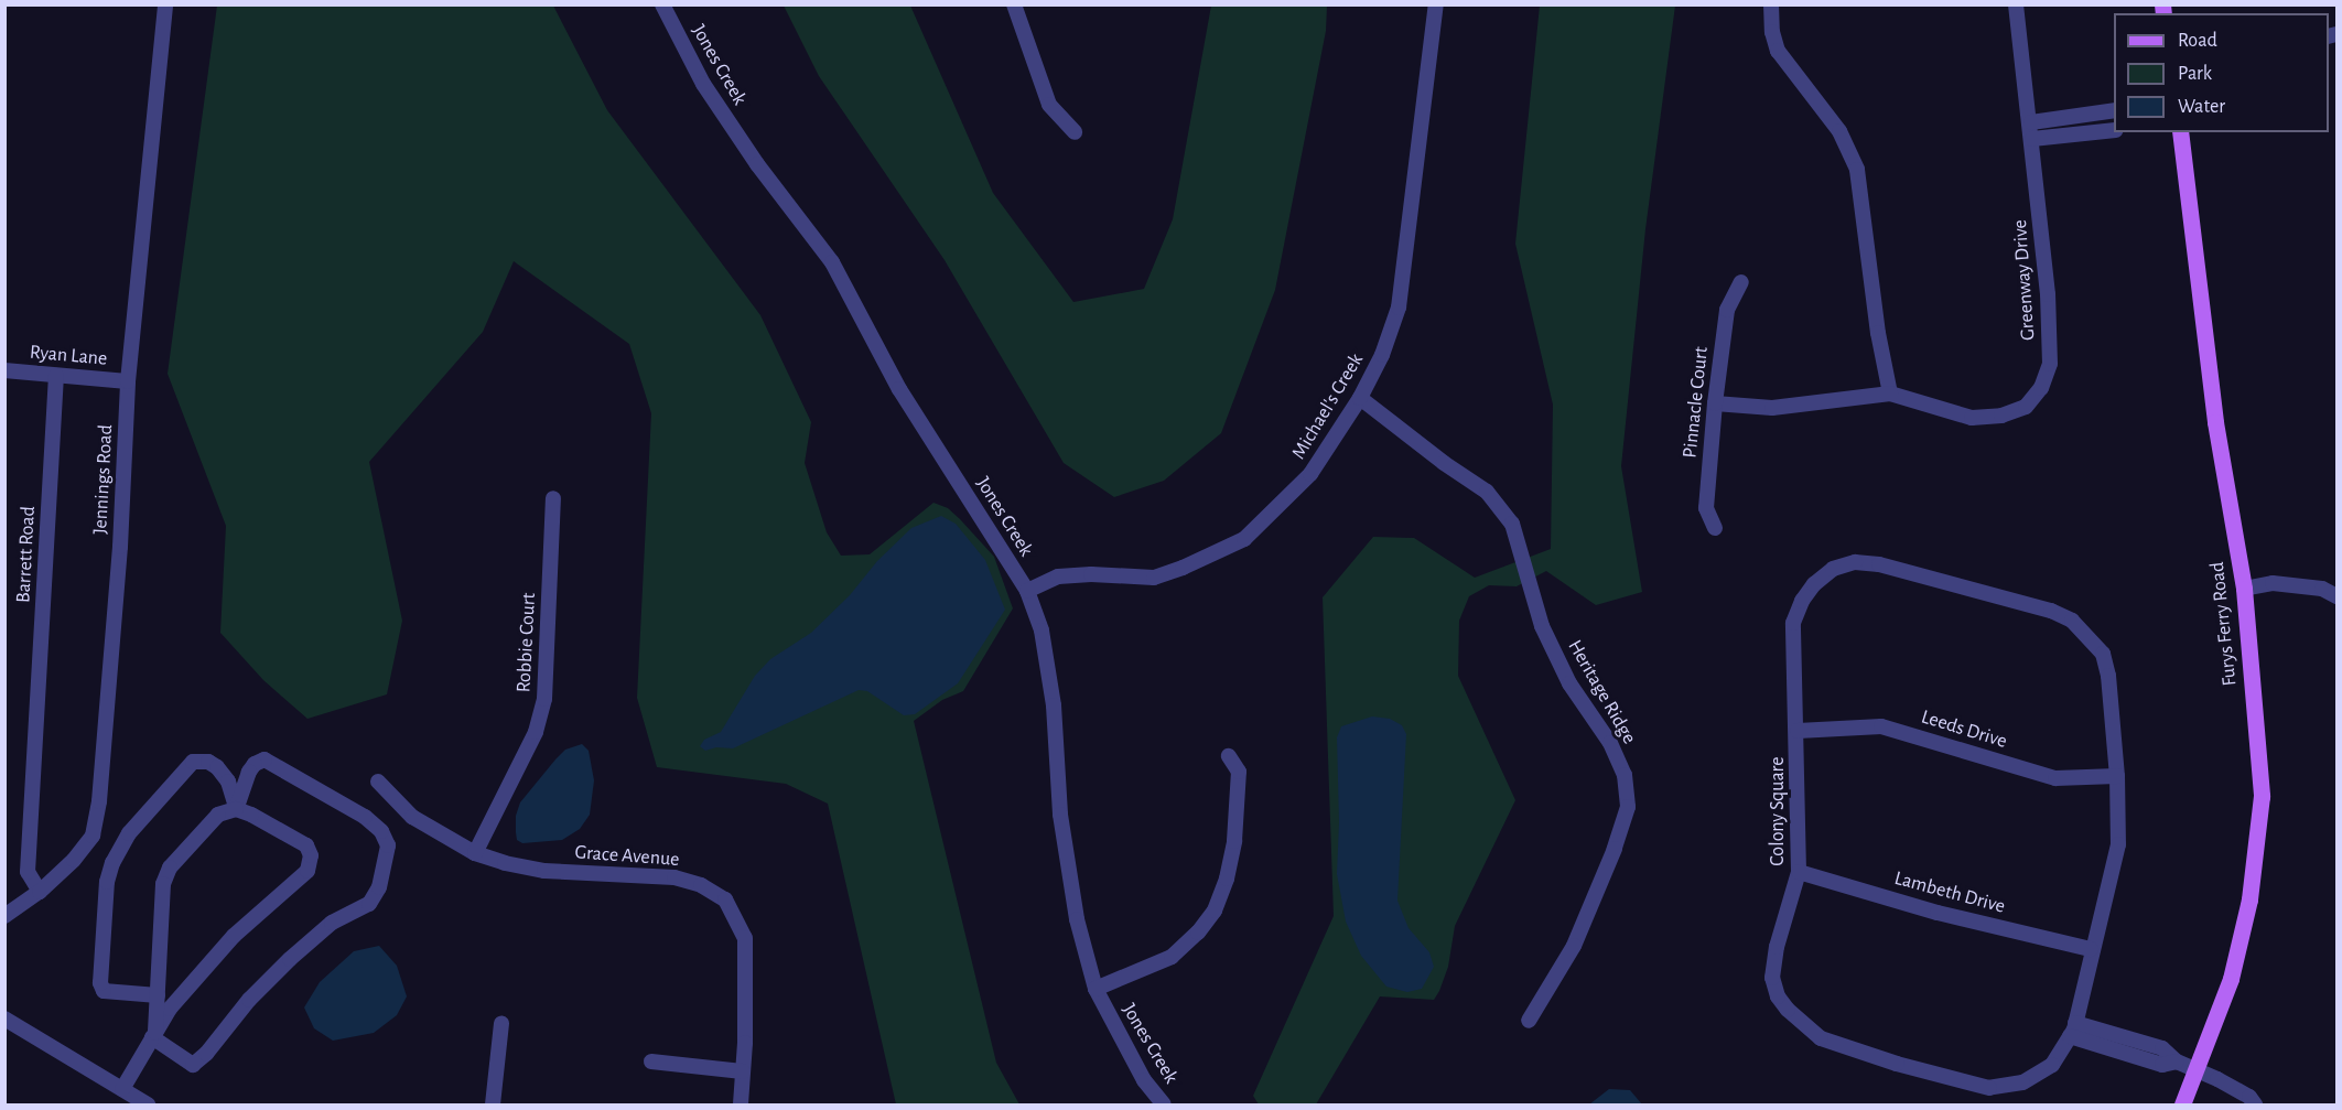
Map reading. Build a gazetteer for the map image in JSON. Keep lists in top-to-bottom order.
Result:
{
  "streets": {
    "main road": ["Furys Ferry Road"],
    "street": [
      "Jones Creek",
      "Greenway Drive",
      "Ryan Lane",
      "Pinnacle Court",
      "Michael's Creek",
      "Jennings Road",
      "Barrett Road",
      "Robbie Court",
      "Heritage Ridge",
      "Leeds Drive",
      "Colony Square",
      "Grace Avenue",
      "Lambeth Drive"
    ]
  },
  "crossings": [
    ["Jones Creek", "Michael's Creek"],
    ["Greenway Drive", "Pinnacle Court"],
    ["Ryan Lane", "Jennings Road"],
    ["Ryan Lane", "Barrett Road"],
    ["Michael's Creek", "Heritage Ridge"],
    ["Jennings Road", "Barrett Road"],
    ["Robbie Court", "Grace Avenue"],
    ["Leeds Drive", "Colony Square"],
    ["Colony Square", "Lambeth Drive"]
  ],
  "legend": ["Road", "Park", "Water"]
}
